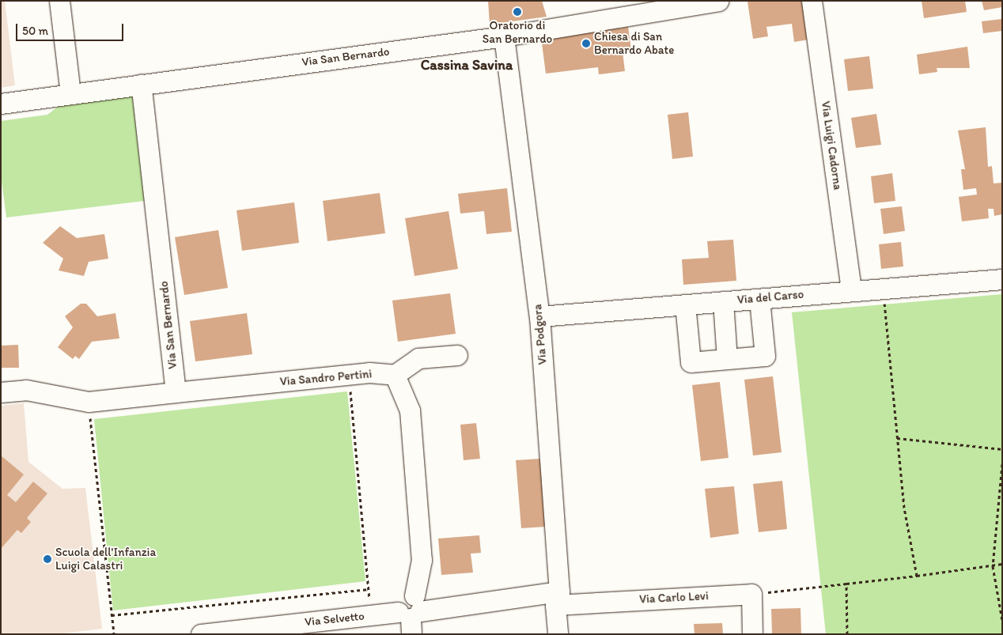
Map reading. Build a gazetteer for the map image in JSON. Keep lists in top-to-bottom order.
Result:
{
  "streets": {
    "street": [
      "Via San Bernardo",
      "Via Luigi Cadorna",
      "Via del Carso",
      "Via Podgora",
      "Via Sandro Pertini",
      "Via Carlo Levi",
      "Via Selvetto"
    ]
  },
  "crossings": [
    ["Via San Bernardo", "Via Podgora"],
    ["Via San Bernardo", "Via Sandro Pertini"],
    ["Via Luigi Cadorna", "Via del Carso"],
    ["Via del Carso", "Via Podgora"],
    ["Via Podgora", "Via Carlo Levi"],
    ["Via Podgora", "Via Selvetto"],
    ["Via Carlo Levi", "Via Selvetto"]
  ],
  "districts": ["Cassina Savina"],
  "places": ["Oratorio di San Bernardo", "Chiesa di San Bernardo Abate", "Scuola dell'Infanzia Luigi Calastri"],
  "scale_bar": "50 m"
}
